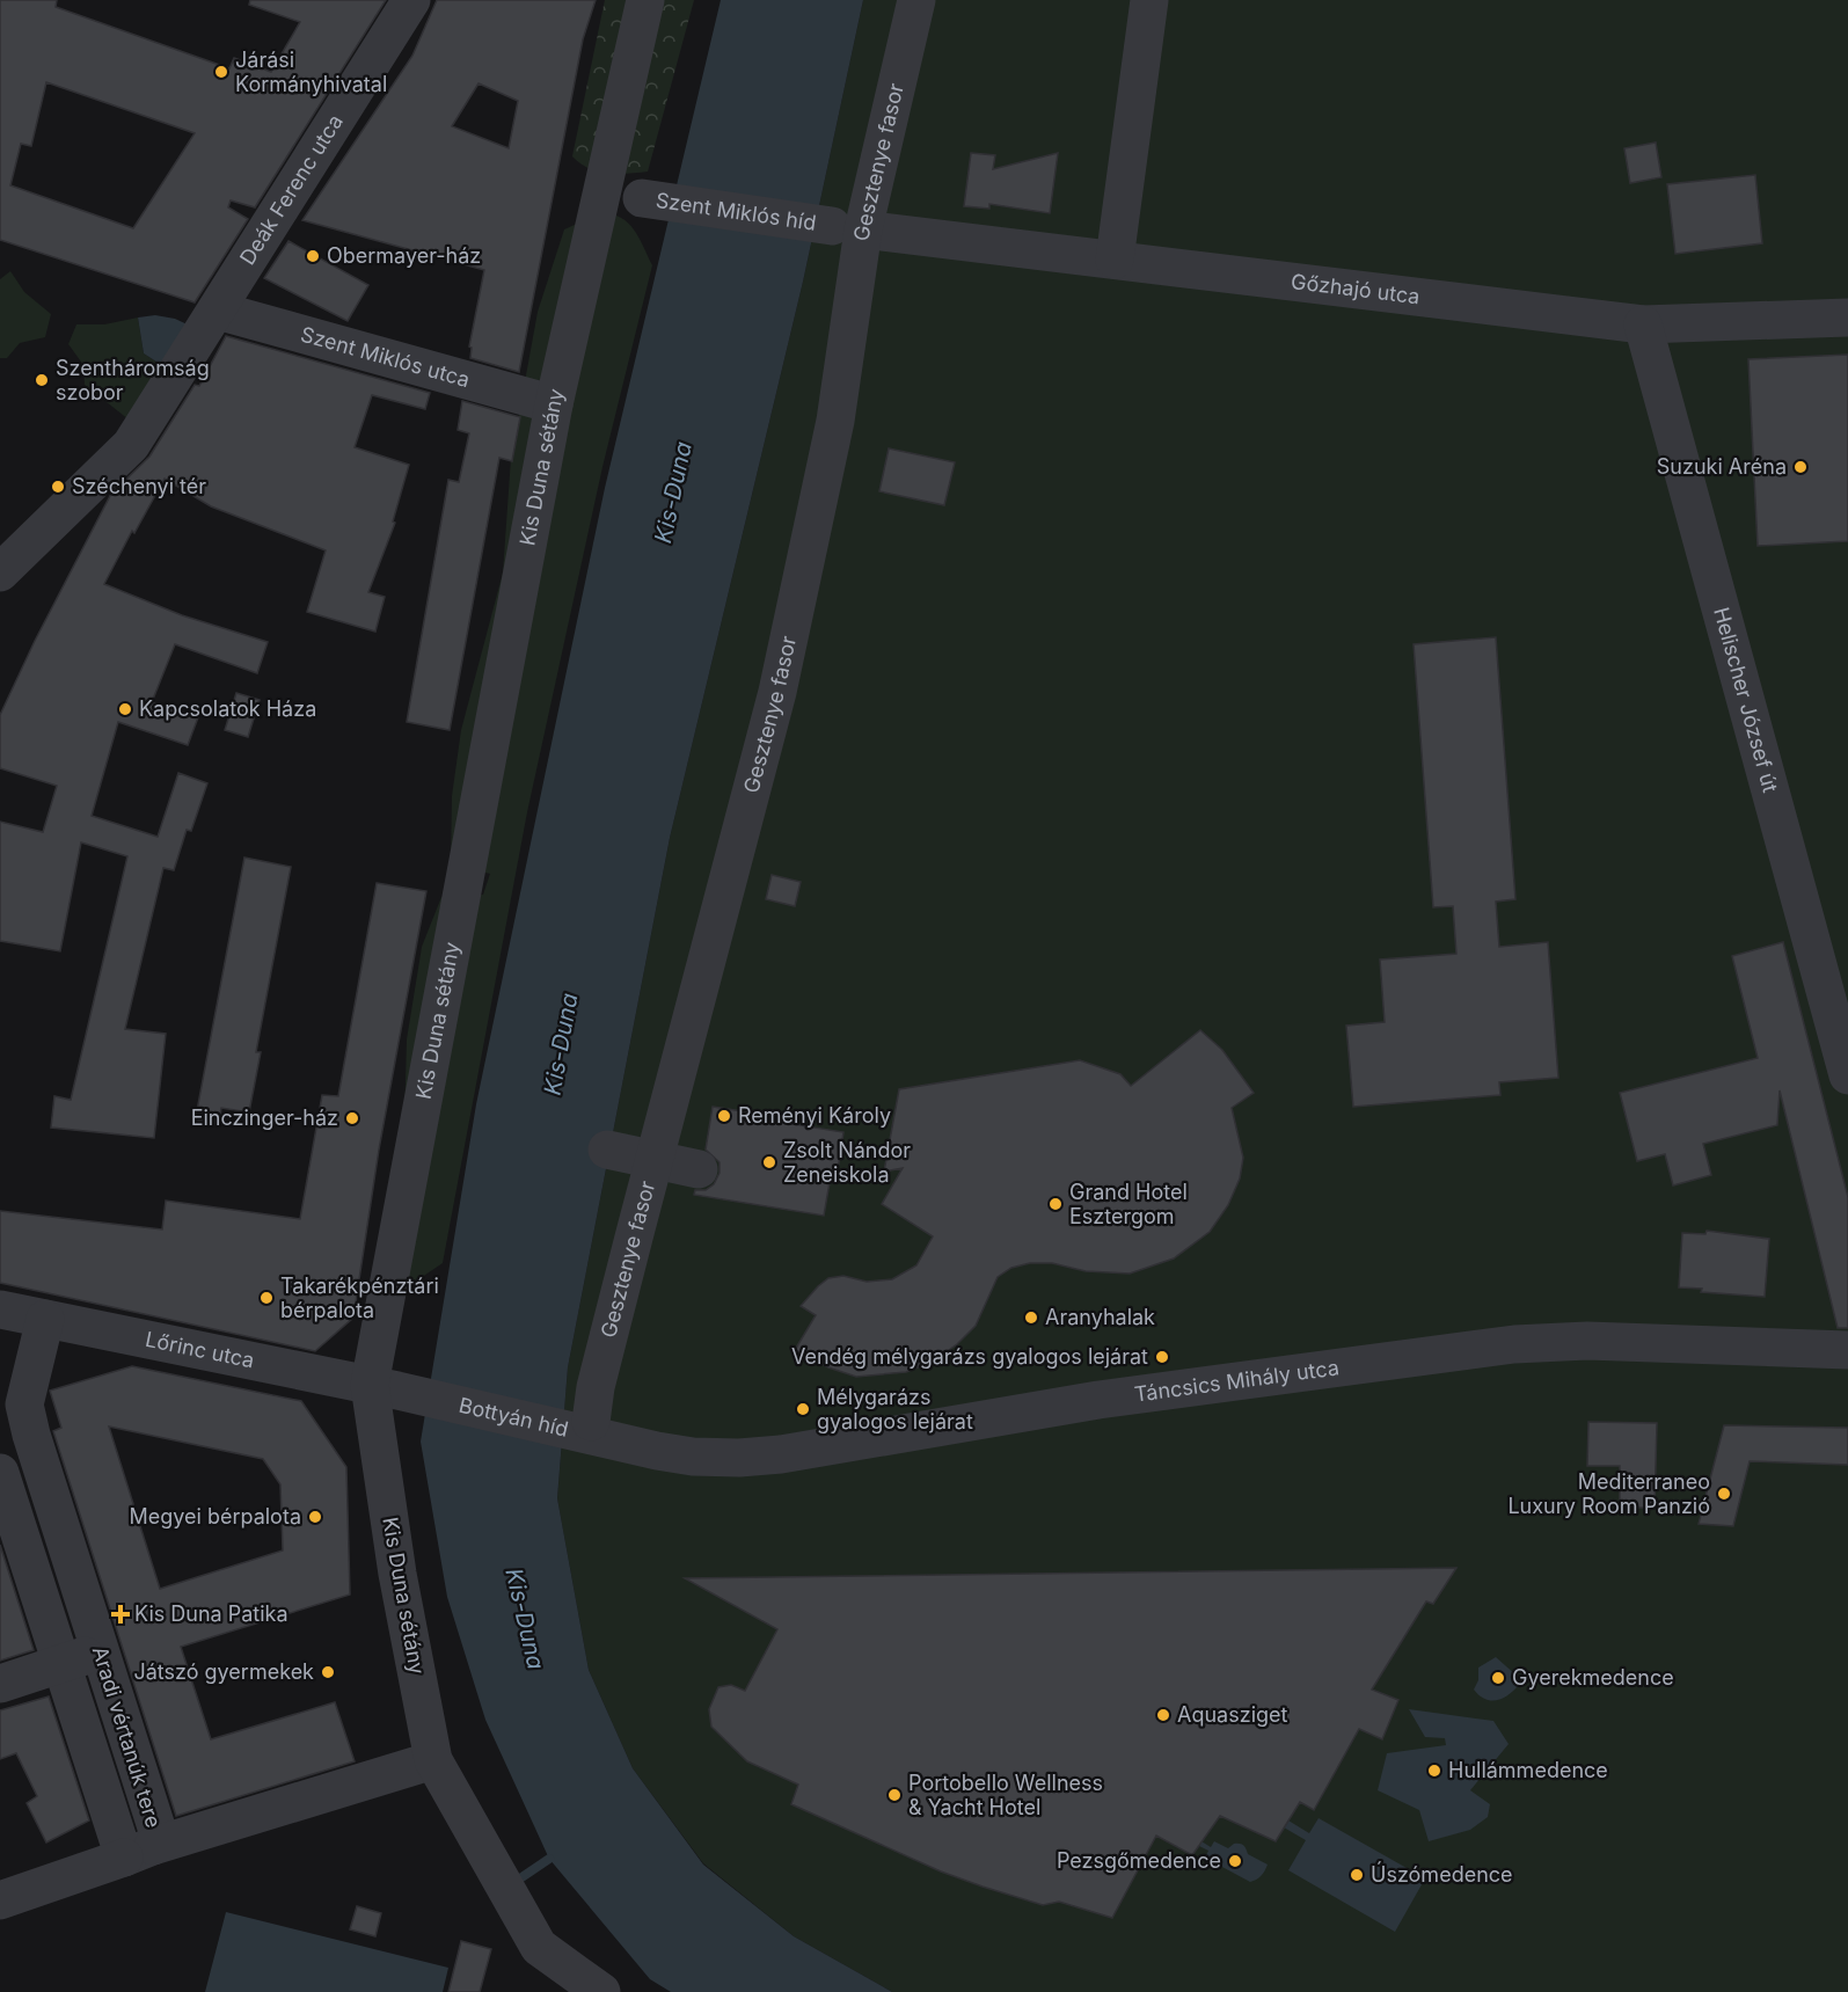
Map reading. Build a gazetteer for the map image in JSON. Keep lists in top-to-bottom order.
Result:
{
  "streets": {
    "street": [
      "Gesztenye fasor",
      "Deák Ferenc utca",
      "Szent Miklós híd",
      "Gőzhajó utca",
      "Szent Miklós utca",
      "Kis Duna sétány",
      "Helischer József út",
      "Lőrinc utca",
      "Táncsics Mihály utca",
      "Bottyán híd",
      "Aradi vértanúk tere"
    ]
  },
  "crossings": [
    ["Gesztenye fasor", "Szent Miklós híd"],
    ["Gesztenye fasor", "Gőzhajó utca"],
    ["Deák Ferenc utca", "Szent Miklós utca"],
    ["Szent Miklós híd", "Gőzhajó utca"],
    ["Gőzhajó utca", "Helischer József út"],
    ["Szent Miklós utca", "Kis Duna sétány"],
    ["Kis Duna sétány", "Lőrinc utca"],
    ["Kis Duna sétány", "Bottyán híd"],
    ["Lőrinc utca", "Bottyán híd"],
    ["Lőrinc utca", "Aradi vértanúk tere"],
    ["Táncsics Mihály utca", "Bottyán híd"]
  ],
  "water": ["Kis-Duna"],
  "places": {
    "other": [
      "Járási Kormányhivatal",
      "Obermayer-ház",
      "Szentháromság szobor",
      "Suzuki Aréna",
      "Széchenyi tér",
      "Kapcsolatok Háza",
      "Reményi Károly",
      "Einczinger-ház",
      "Zsolt Nándor Zeneiskola",
      "Grand Hotel Esztergom",
      "Takarékpénztári bérpalota",
      "Aranyhalak",
      "Vendég mélygarázs gyalogos lejárat",
      "Mélygarázs gyalogos lejárat",
      "Mediterraneo Luxury Room Panzió",
      "Megyei bérpalota",
      "Játszó gyermekek",
      "Gyerekmedence",
      "Aquasziget",
      "Hullámmedence",
      "Portobello Wellness & Yacht Hotel",
      "Pezsgőmedence",
      "Úszómedence"
    ],
    "health": ["Kis Duna Patika"]
  }
}
